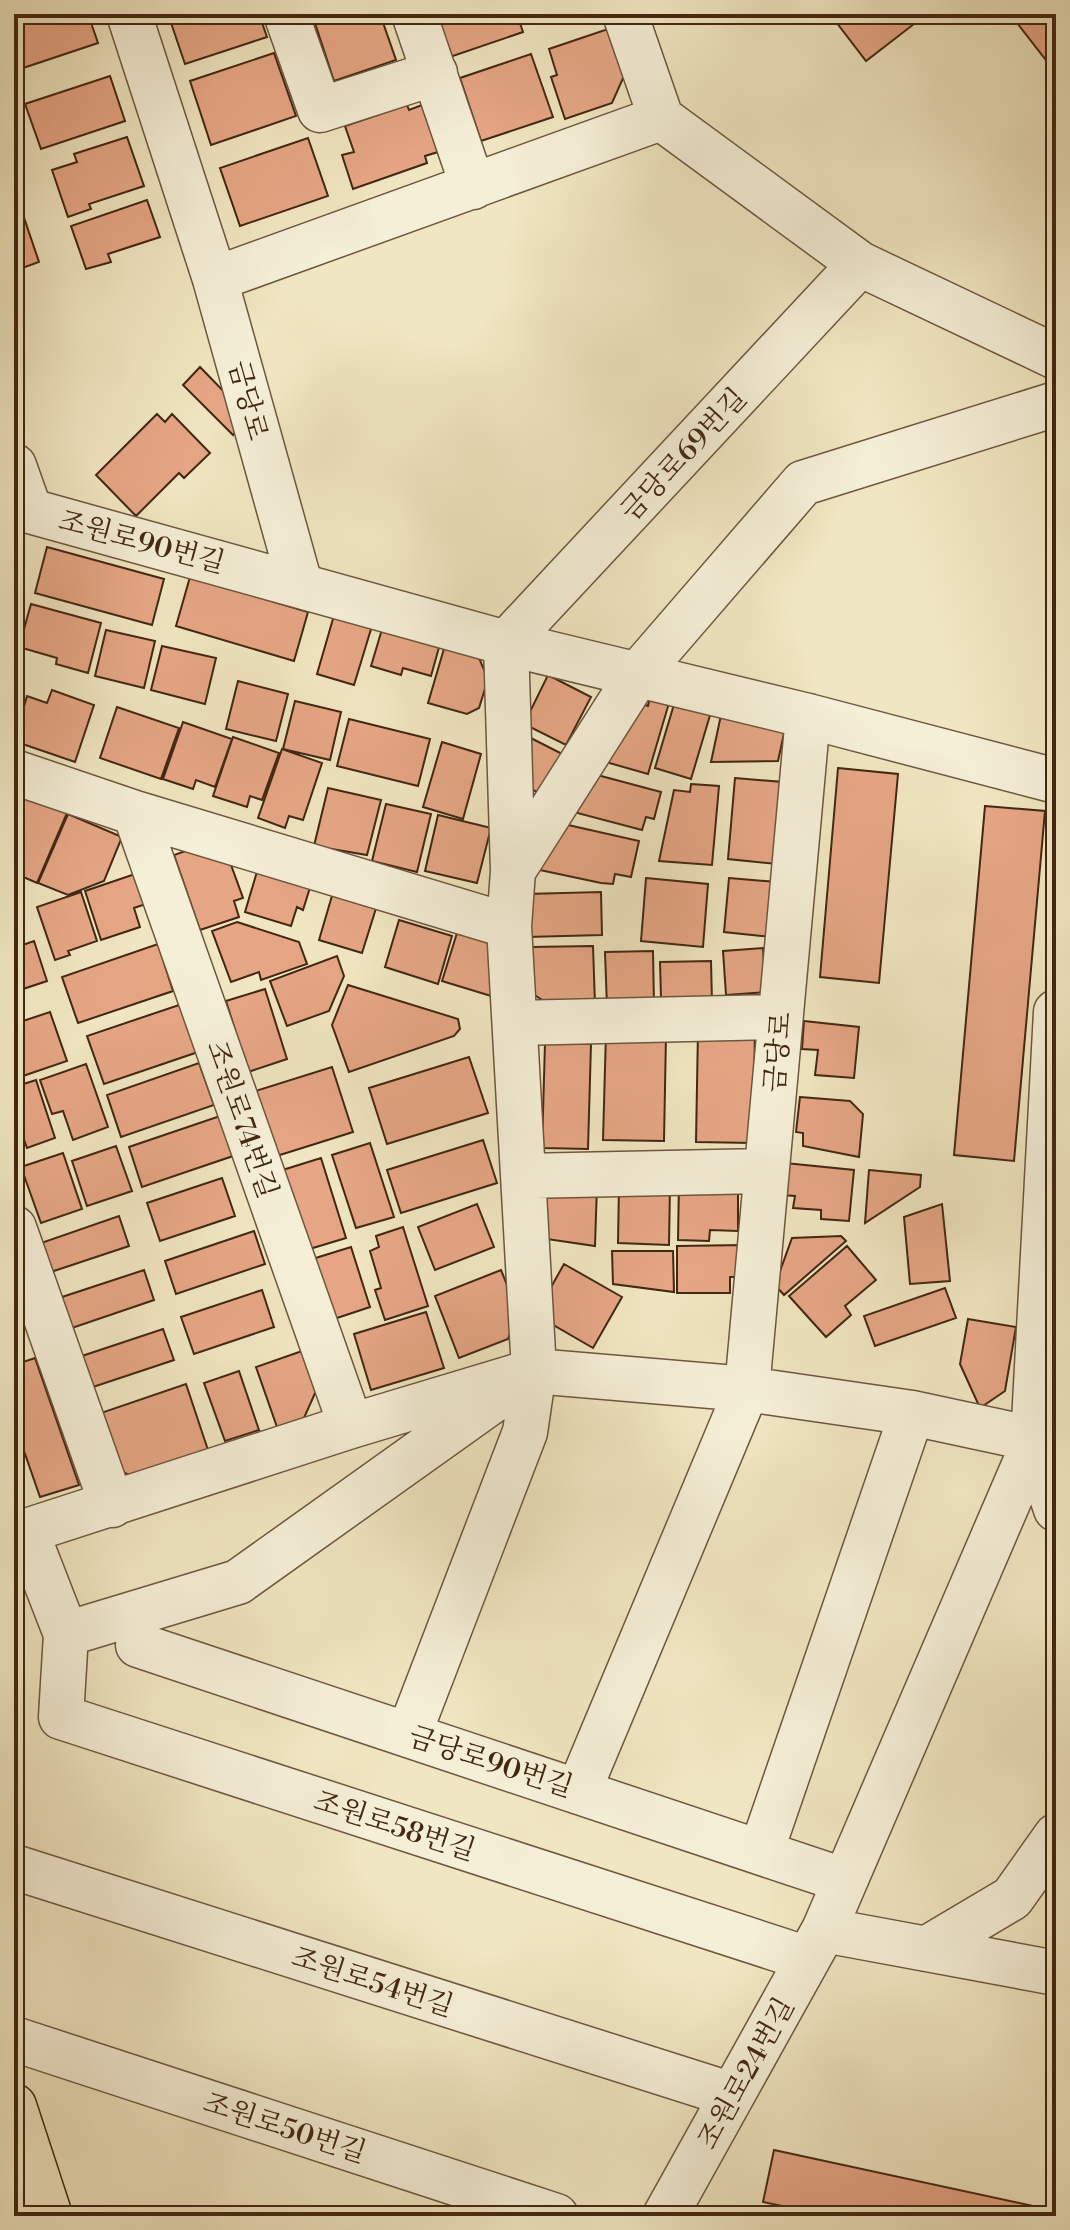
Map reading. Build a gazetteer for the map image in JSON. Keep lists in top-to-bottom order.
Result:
{
  "streets": {
    "street": [
      "금당로",
      "금당로69번길",
      "조원로90번길",
      "조원로74번길",
      "금당로90번길",
      "조원로58번길",
      "조원로54번길",
      "조원로24번길",
      "조원로50번길"
    ]
  },
  "crossings": [
    ["금당로", "조원로90번길"],
    ["금당로", "조원로58번길"],
    ["조원로74번길", "조원로58번길"],
    ["조원로58번길", "조원로24번길"],
    ["조원로54번길", "조원로24번길"]
  ]
}
